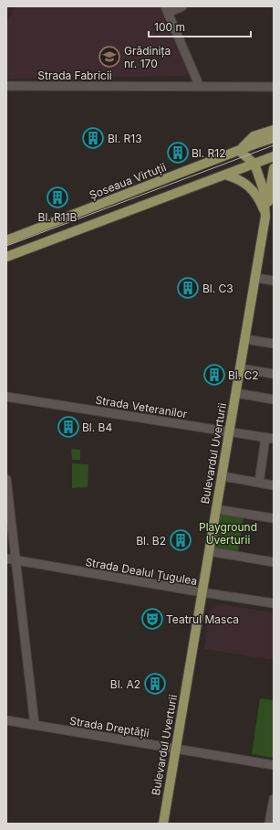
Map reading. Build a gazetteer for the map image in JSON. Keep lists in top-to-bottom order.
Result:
{
  "streets": {
    "main road": ["Șoseaua Virtuții", "Bulevardul Uverturii"],
    "street": [
      "Strada Fabricii",
      "Strada Veteranilor",
      "Strada Dealul Țugulea",
      "Strada Dreptății"
    ]
  },
  "crossings": [
    ["Strada Veteranilor", "Bulevardul Uverturii"],
    ["Bulevardul Uverturii", "Strada Dealul Țugulea"],
    ["Bulevardul Uverturii", "Strada Dreptății"]
  ],
  "parks": ["Playground Uverturii"],
  "places": {
    "school or university": ["Grădinița nr. 170"],
    "building": [
      "Bl. R13",
      "Bl. R12",
      "Bl. R11B",
      "Bl. C3",
      "Bl. C2",
      "Bl. B4",
      "Bl. B2",
      "Bl. A2"
    ],
    "theatre": ["Teatrul Masca"]
  },
  "scale_bar": "100 m"
}
